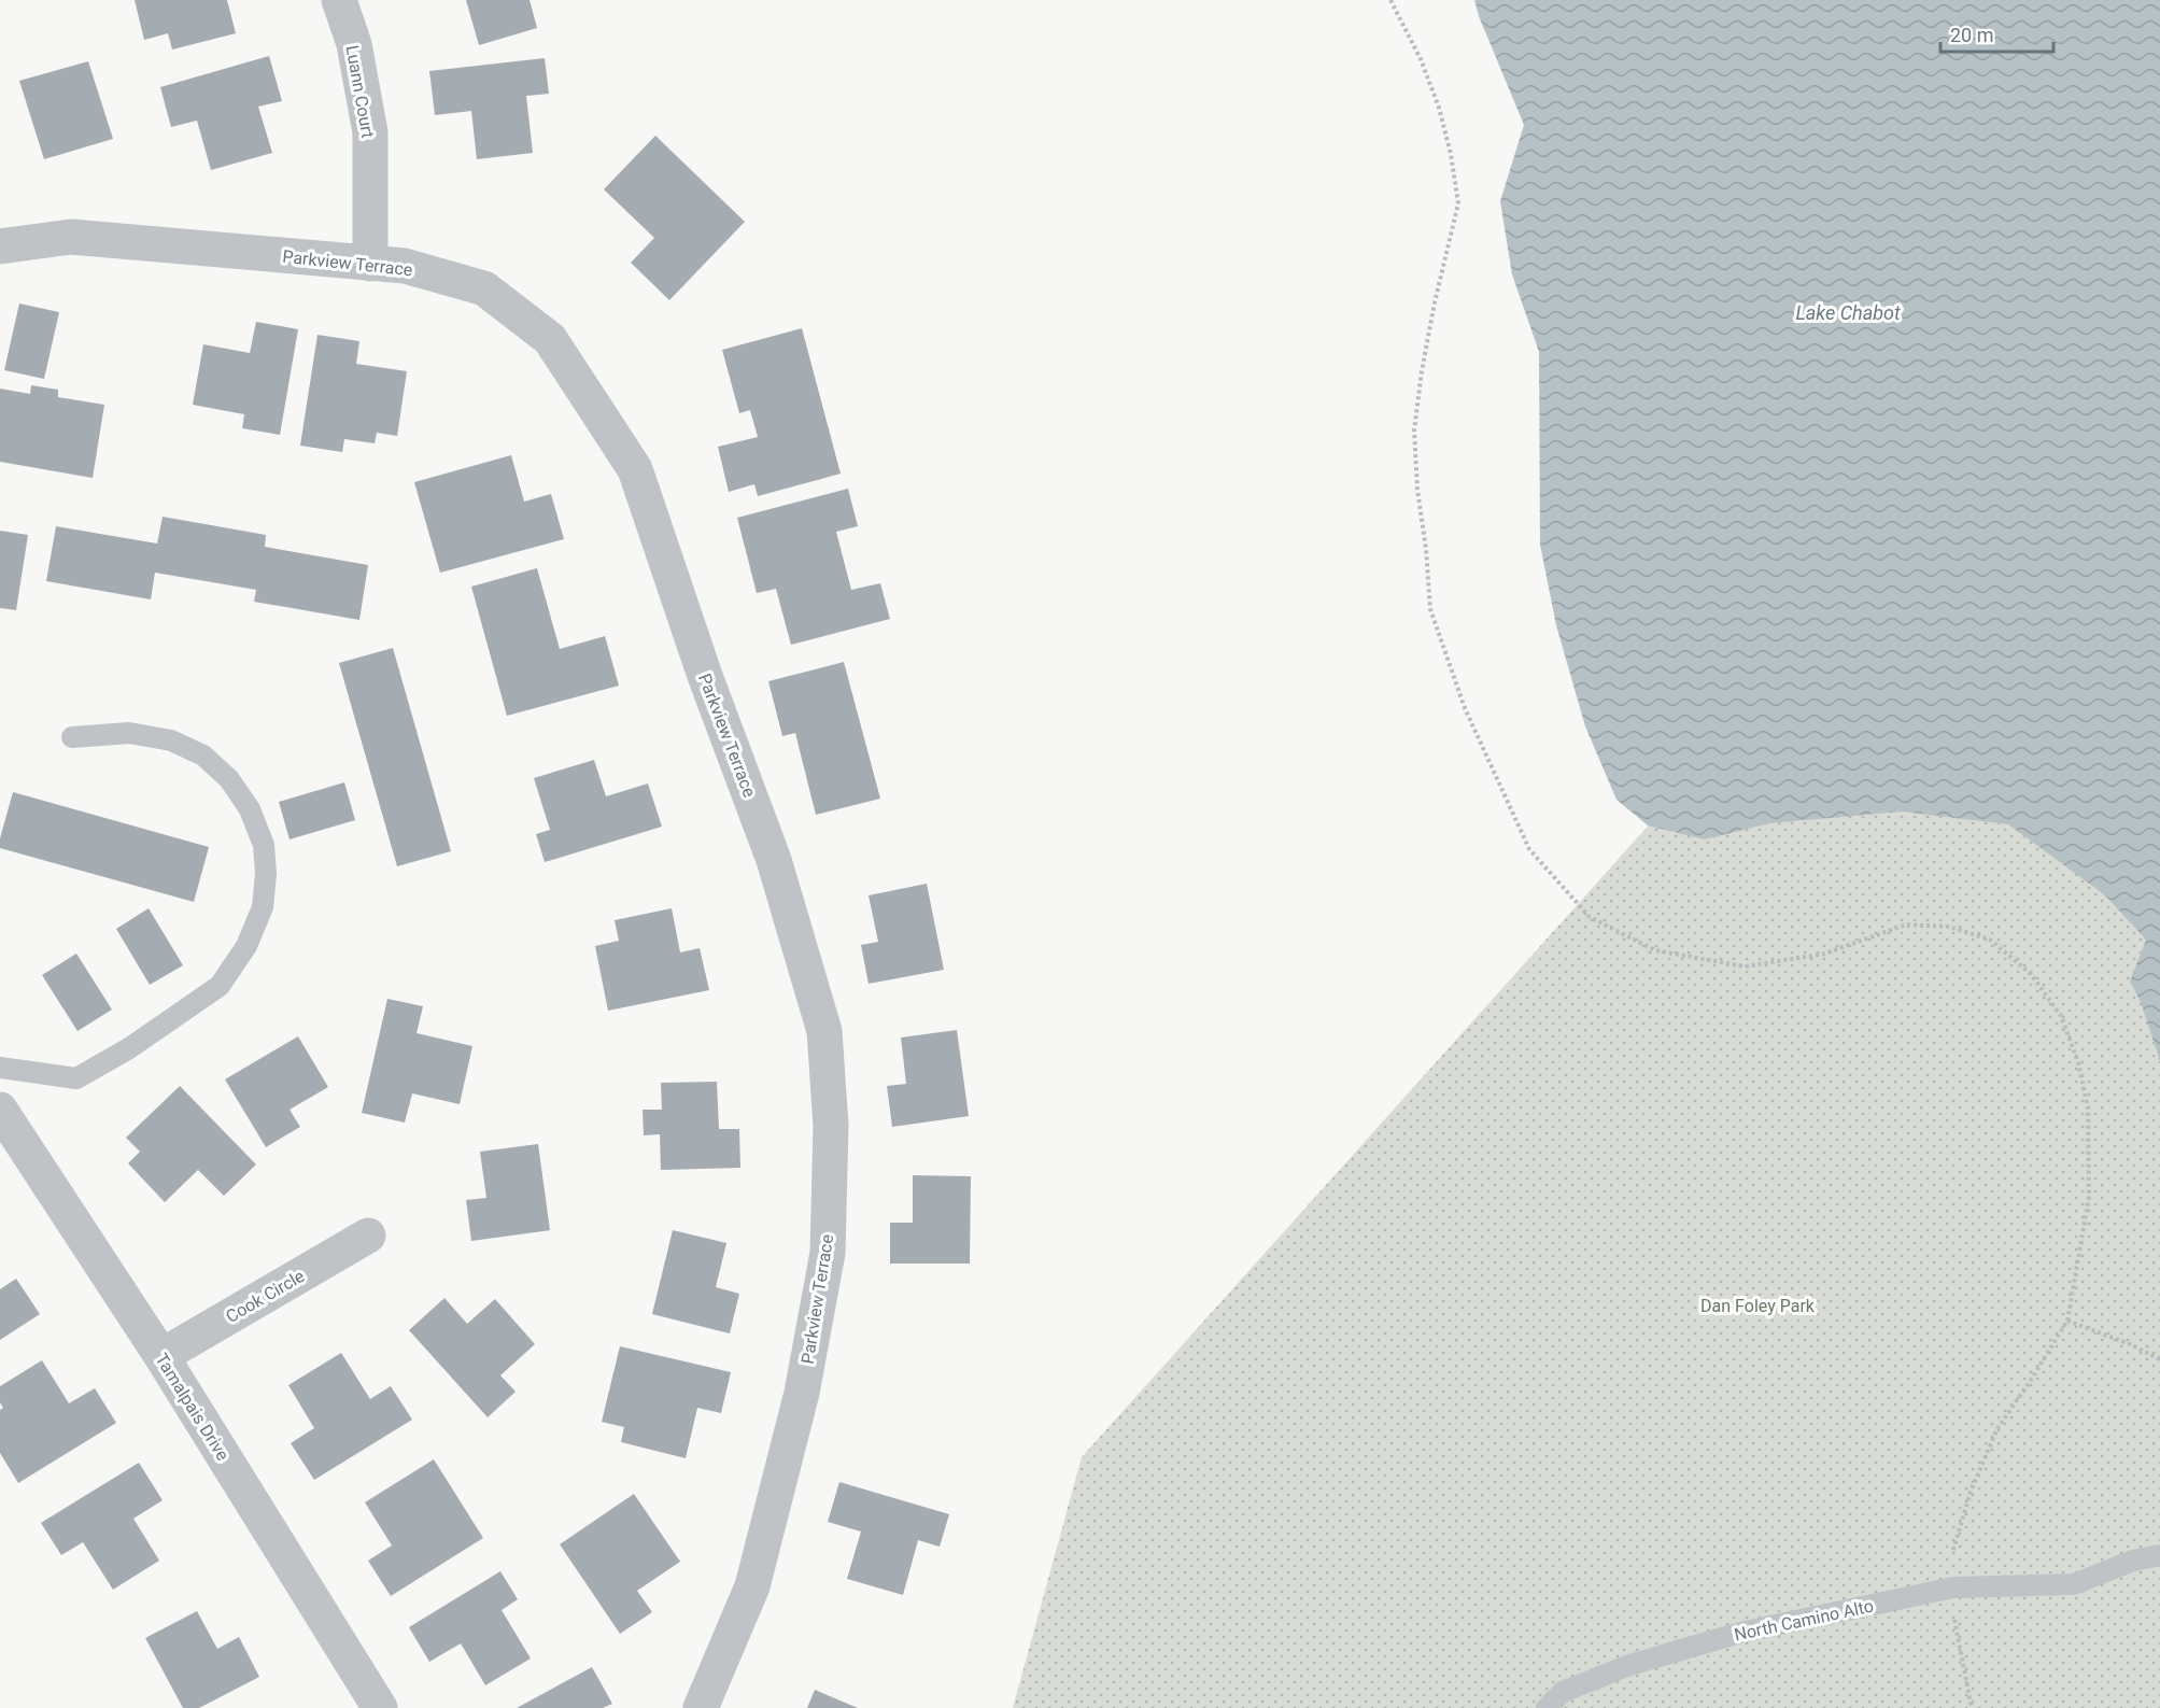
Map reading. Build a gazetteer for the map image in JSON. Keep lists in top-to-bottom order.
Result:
{
  "streets": {
    "street": [
      "Luann Court",
      "Parkview Terrace",
      "Cook Circle",
      "Tamalpais Drive"
    ],
    "lane": ["North Camino Alto"]
  },
  "crossings": [
    ["Luann Court", "Parkview Terrace"],
    ["Cook Circle", "Tamalpais Drive"]
  ],
  "water": ["Lake Chabot"],
  "parks": ["Dan Foley Park"],
  "scale_bar": "20 m"
}
